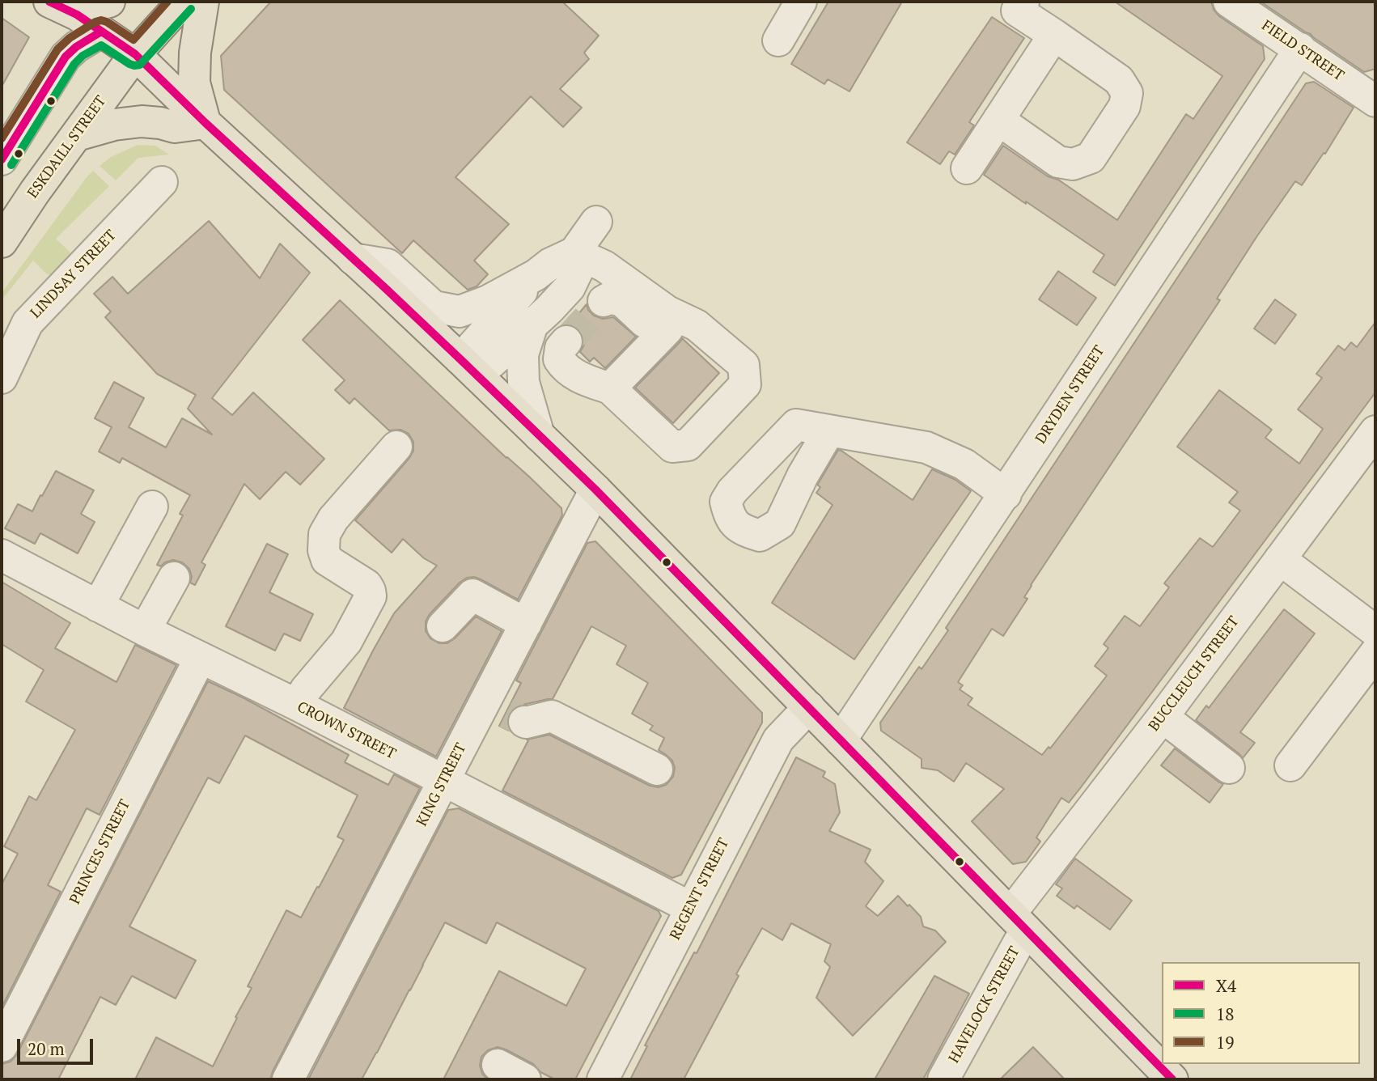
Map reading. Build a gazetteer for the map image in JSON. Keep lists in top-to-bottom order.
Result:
{
  "streets": {
    "main road": ["ESKDAILL STREET"],
    "street": [
      "FIELD STREET",
      "LINDSAY STREET",
      "DRYDEN STREET",
      "BUCCLEUCH STREET",
      "CROWN STREET",
      "KING STREET",
      "PRINCES STREET",
      "REGENT STREET",
      "HAVELOCK STREET"
    ]
  },
  "crossings": [
    ["FIELD STREET", "DRYDEN STREET"],
    ["BUCCLEUCH STREET", "HAVELOCK STREET"],
    ["CROWN STREET", "KING STREET"],
    ["CROWN STREET", "PRINCES STREET"],
    ["CROWN STREET", "REGENT STREET"]
  ],
  "lines": ["transit line X4", "transit line 19", "transit line 18"],
  "legend": ["X4", "18", "19"],
  "scale_bar": "20 m"
}
